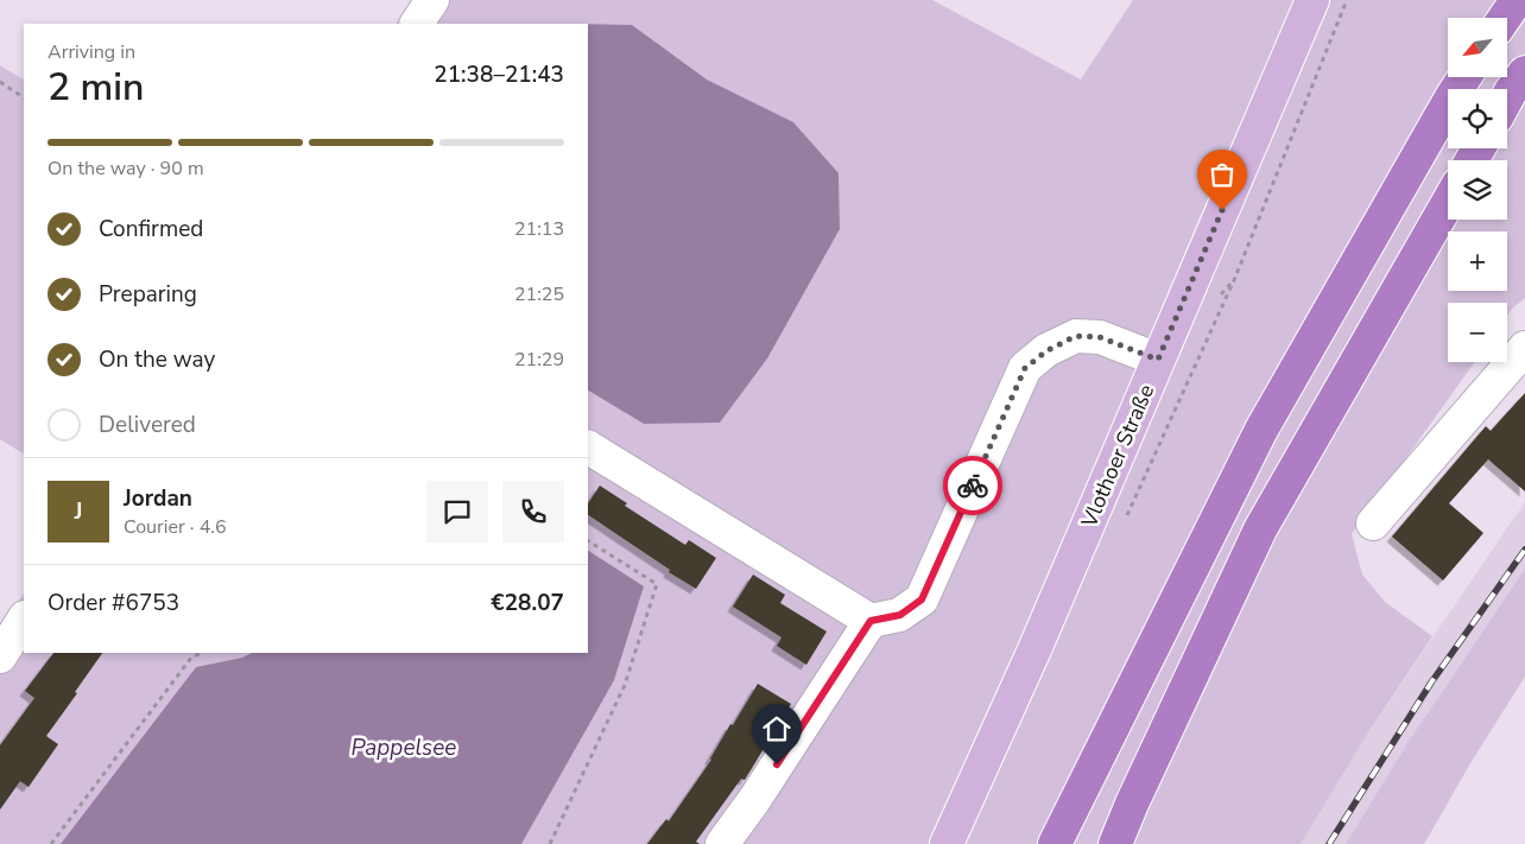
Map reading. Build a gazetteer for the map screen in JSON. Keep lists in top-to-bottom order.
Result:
{
  "streets": {
    "main road": ["Vlothoer Straße"]
  },
  "water": ["Pappelsee"],
  "north": "bottom left",
  "page": {
    "map_buttons": ["+", "−"],
    "heading": ["2 min", "Arriving in", "21:38–21:43"],
    "panel": [
      "Jordan",
      "Courier · 4.6",
      "Order #6753",
      "€28.07"
    ],
    "bar": "On the way · 90 m",
    "list": [
      ["Confirmed", "21:13"],
      ["Preparing", "21:25"],
      ["On the way", "21:29"],
      "Delivered"
    ],
    "round": "J"
  }
}
